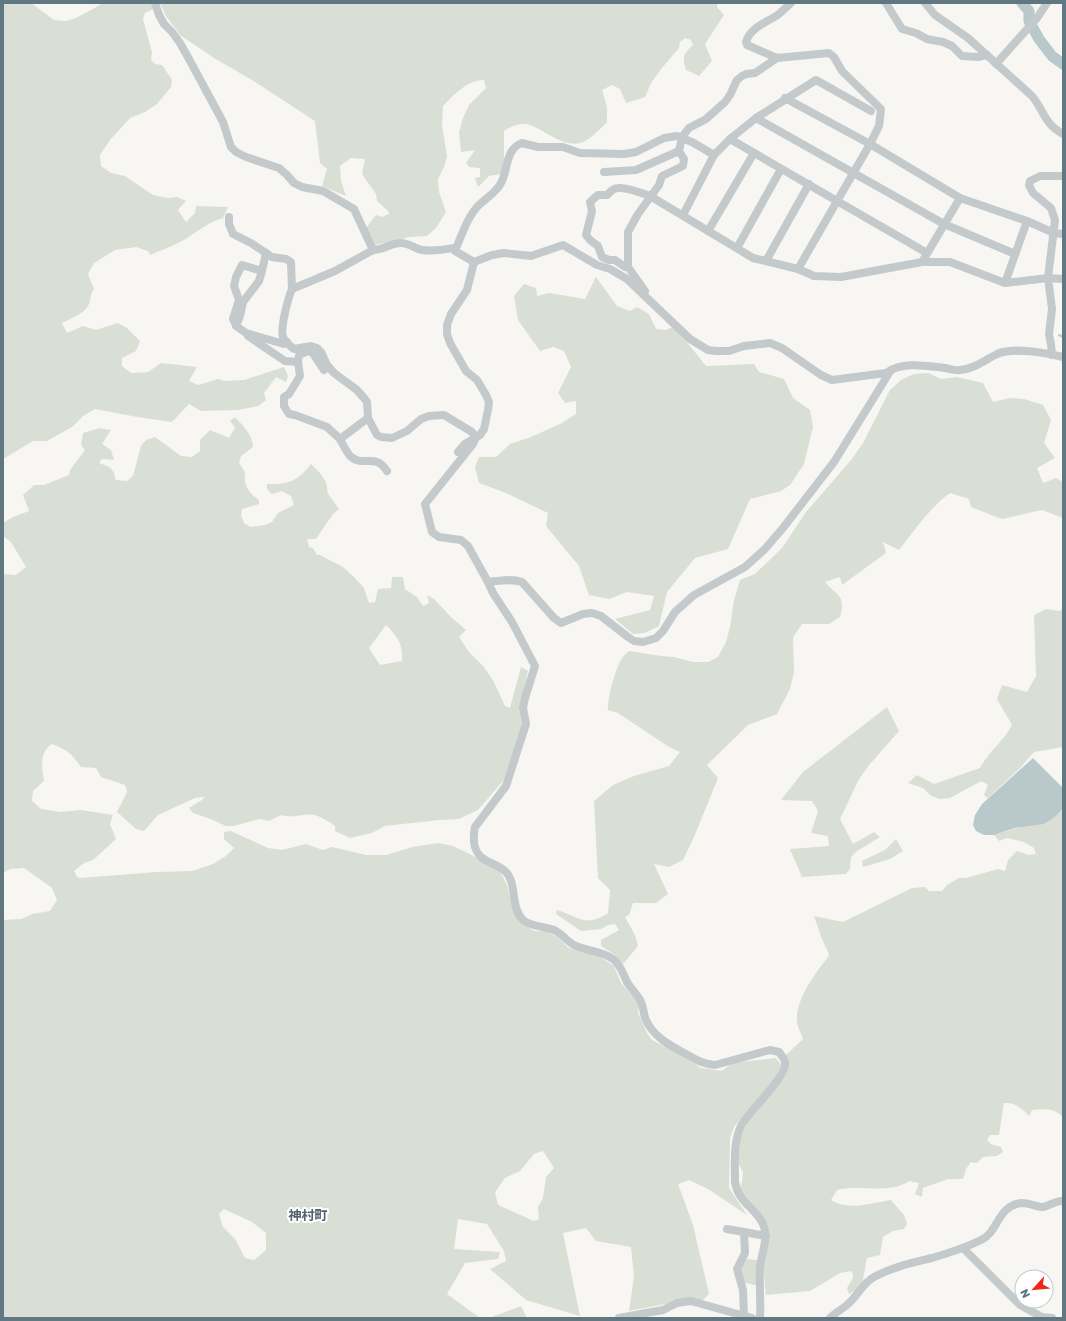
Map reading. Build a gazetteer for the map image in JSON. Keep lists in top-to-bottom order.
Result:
{
  "districts": ["神村町"],
  "north": "bottom left"
}
